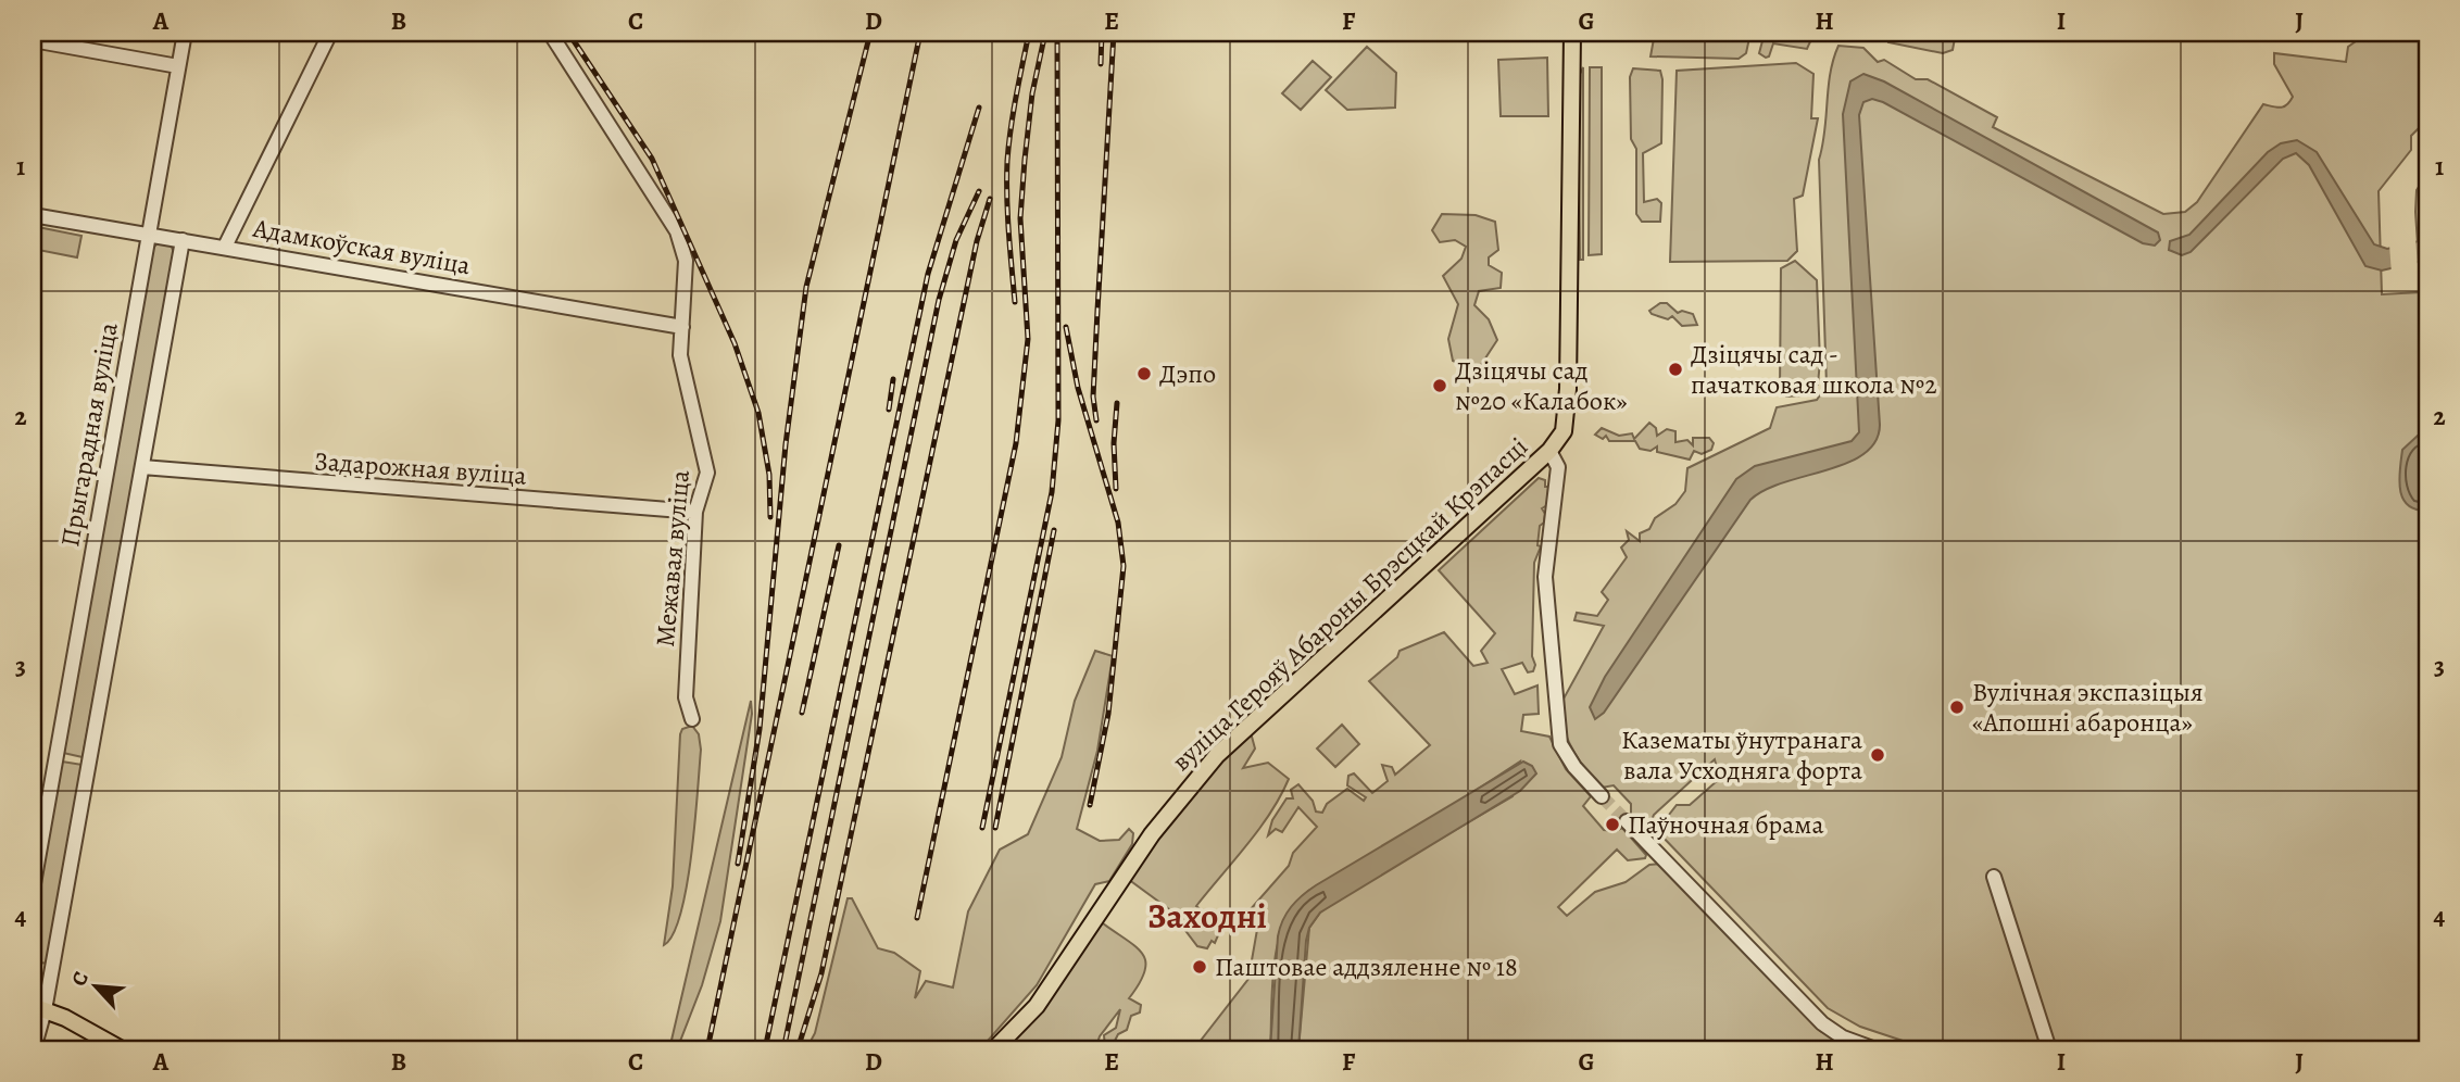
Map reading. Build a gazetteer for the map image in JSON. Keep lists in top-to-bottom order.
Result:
{
  "streets": {
    "main road": ["вуліца Герояў Абароны Брэсцкай Крэпасці"],
    "street": [
      "Адамкоўская вуліца",
      "Прыгарадная вуліца",
      "Задарожная вуліца",
      "Межавая вуліца"
    ]
  },
  "crossings": [
    ["Адамкоўская вуліца", "Прыгарадная вуліца"],
    ["Адамкоўская вуліца", "Межавая вуліца"],
    ["Задарожная вуліца", "Межавая вуліца"]
  ],
  "districts": ["Заходні"],
  "places": [
    "Дзіцячы сад - пачатковая школа №2",
    "Дэпо",
    "Дзіцячы сад №20 «Калабок»",
    "Вулічная экспазіцыя «Апошні абаронца»",
    "Казематы ўнутранага вала Усходняга форта",
    "Паўночная брама",
    "Паштовае аддзяленне № 18"
  ],
  "north": "top left",
  "grid": {
    "columns": [
      "A",
      "B",
      "C",
      "D",
      "E",
      "F",
      "G",
      "H",
      "I",
      "J"
    ],
    "rows": [
      "1",
      "2",
      "3",
      "4"
    ]
  }
}
